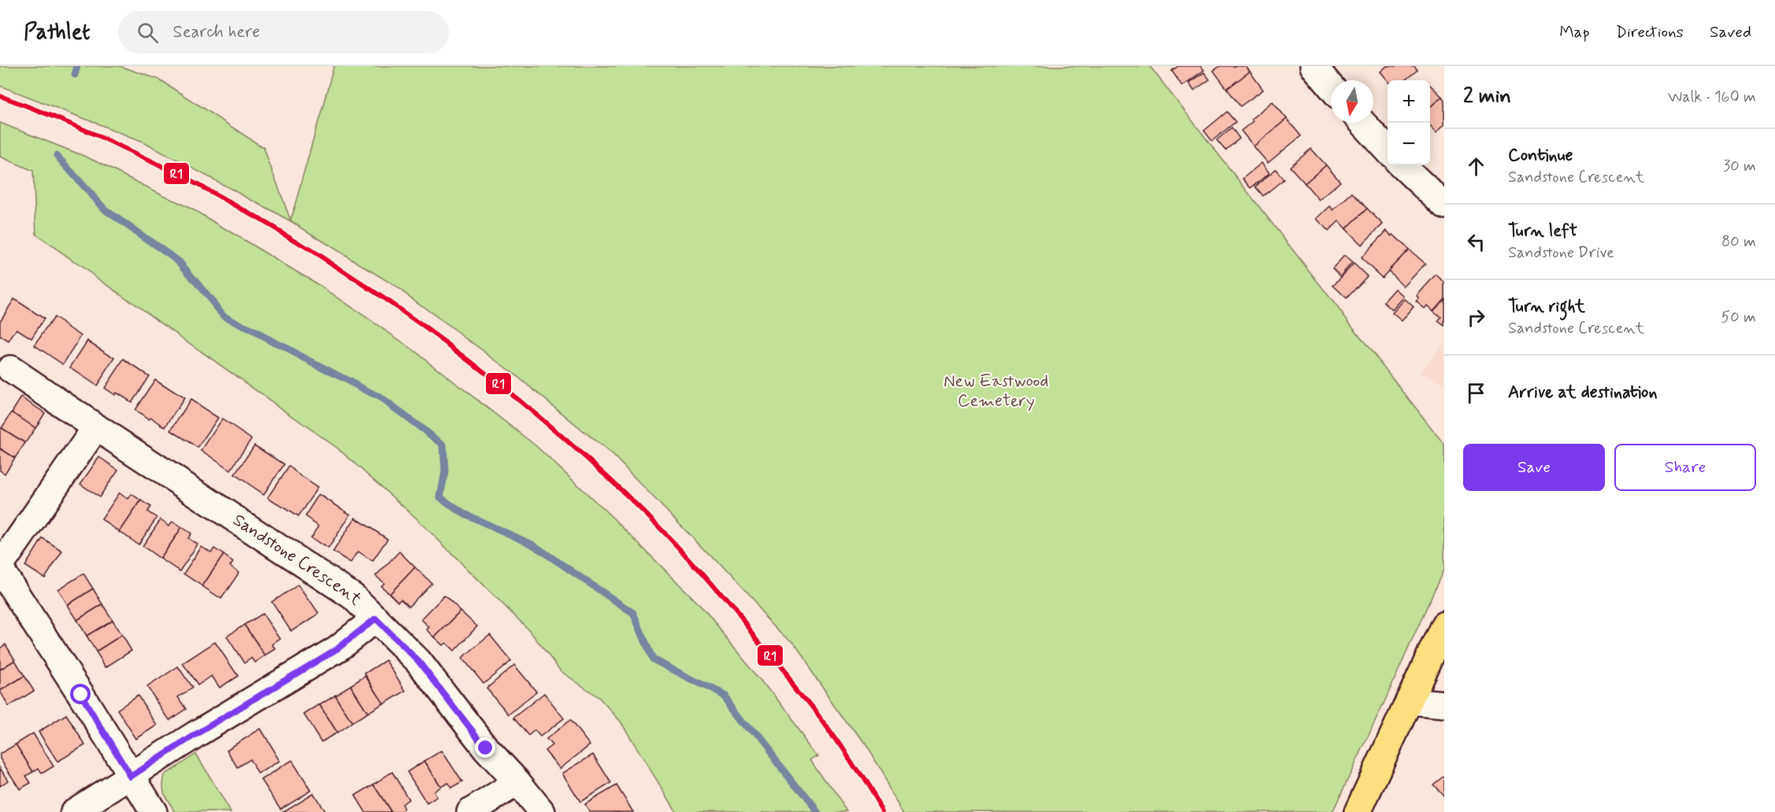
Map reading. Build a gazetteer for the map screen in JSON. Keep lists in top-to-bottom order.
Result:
{
  "streets": {
    "street": ["Sandstone Crescent"]
  },
  "parks": ["New Eastwood Cemetery"],
  "lines": ["transit line R1"],
  "north": "bottom",
  "page": {
    "header": "Pathlet",
    "search": "Search here",
    "nav": ["Map", "Directions", "Saved"],
    "heading": ["2 min", "Walk · 160 m"],
    "map_buttons": ["+", "−"],
    "list": [
      ["Continue", "Sandstone Crescent", "30 m"],
      ["Turn left", "Sandstone Drive", "80 m"],
      ["Turn right", "Sandstone Crescent", "50 m"],
      "Arrive at destination"
    ],
    "buttons": ["Save", "Share"]
  }
}
